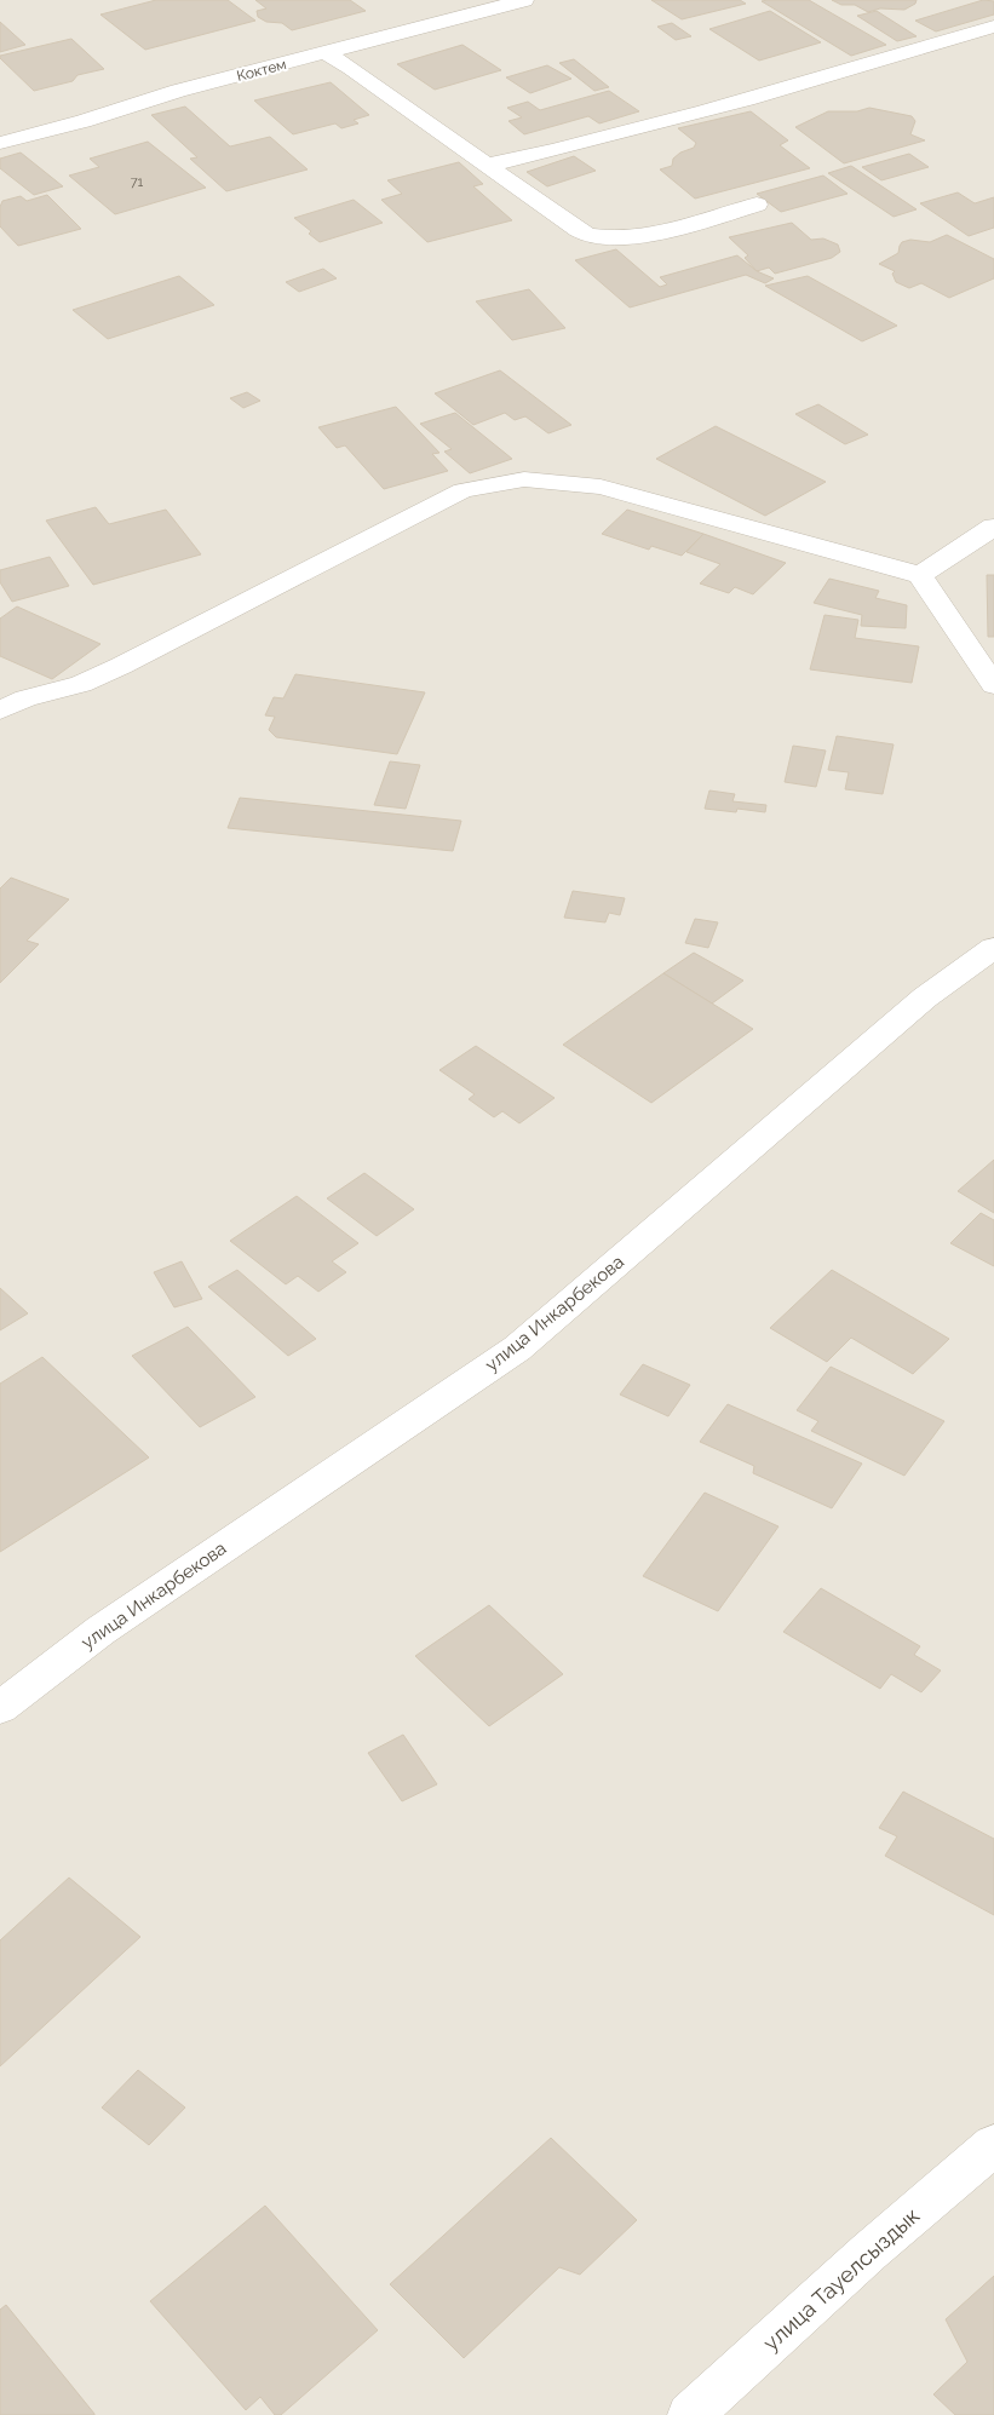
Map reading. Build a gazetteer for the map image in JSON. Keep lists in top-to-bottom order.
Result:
{
  "streets": {
    "street": ["Коктем", "улица Инкарбекова", "улица Тауелсыздык"]
  },
  "house_numbers": ["71"]
}
